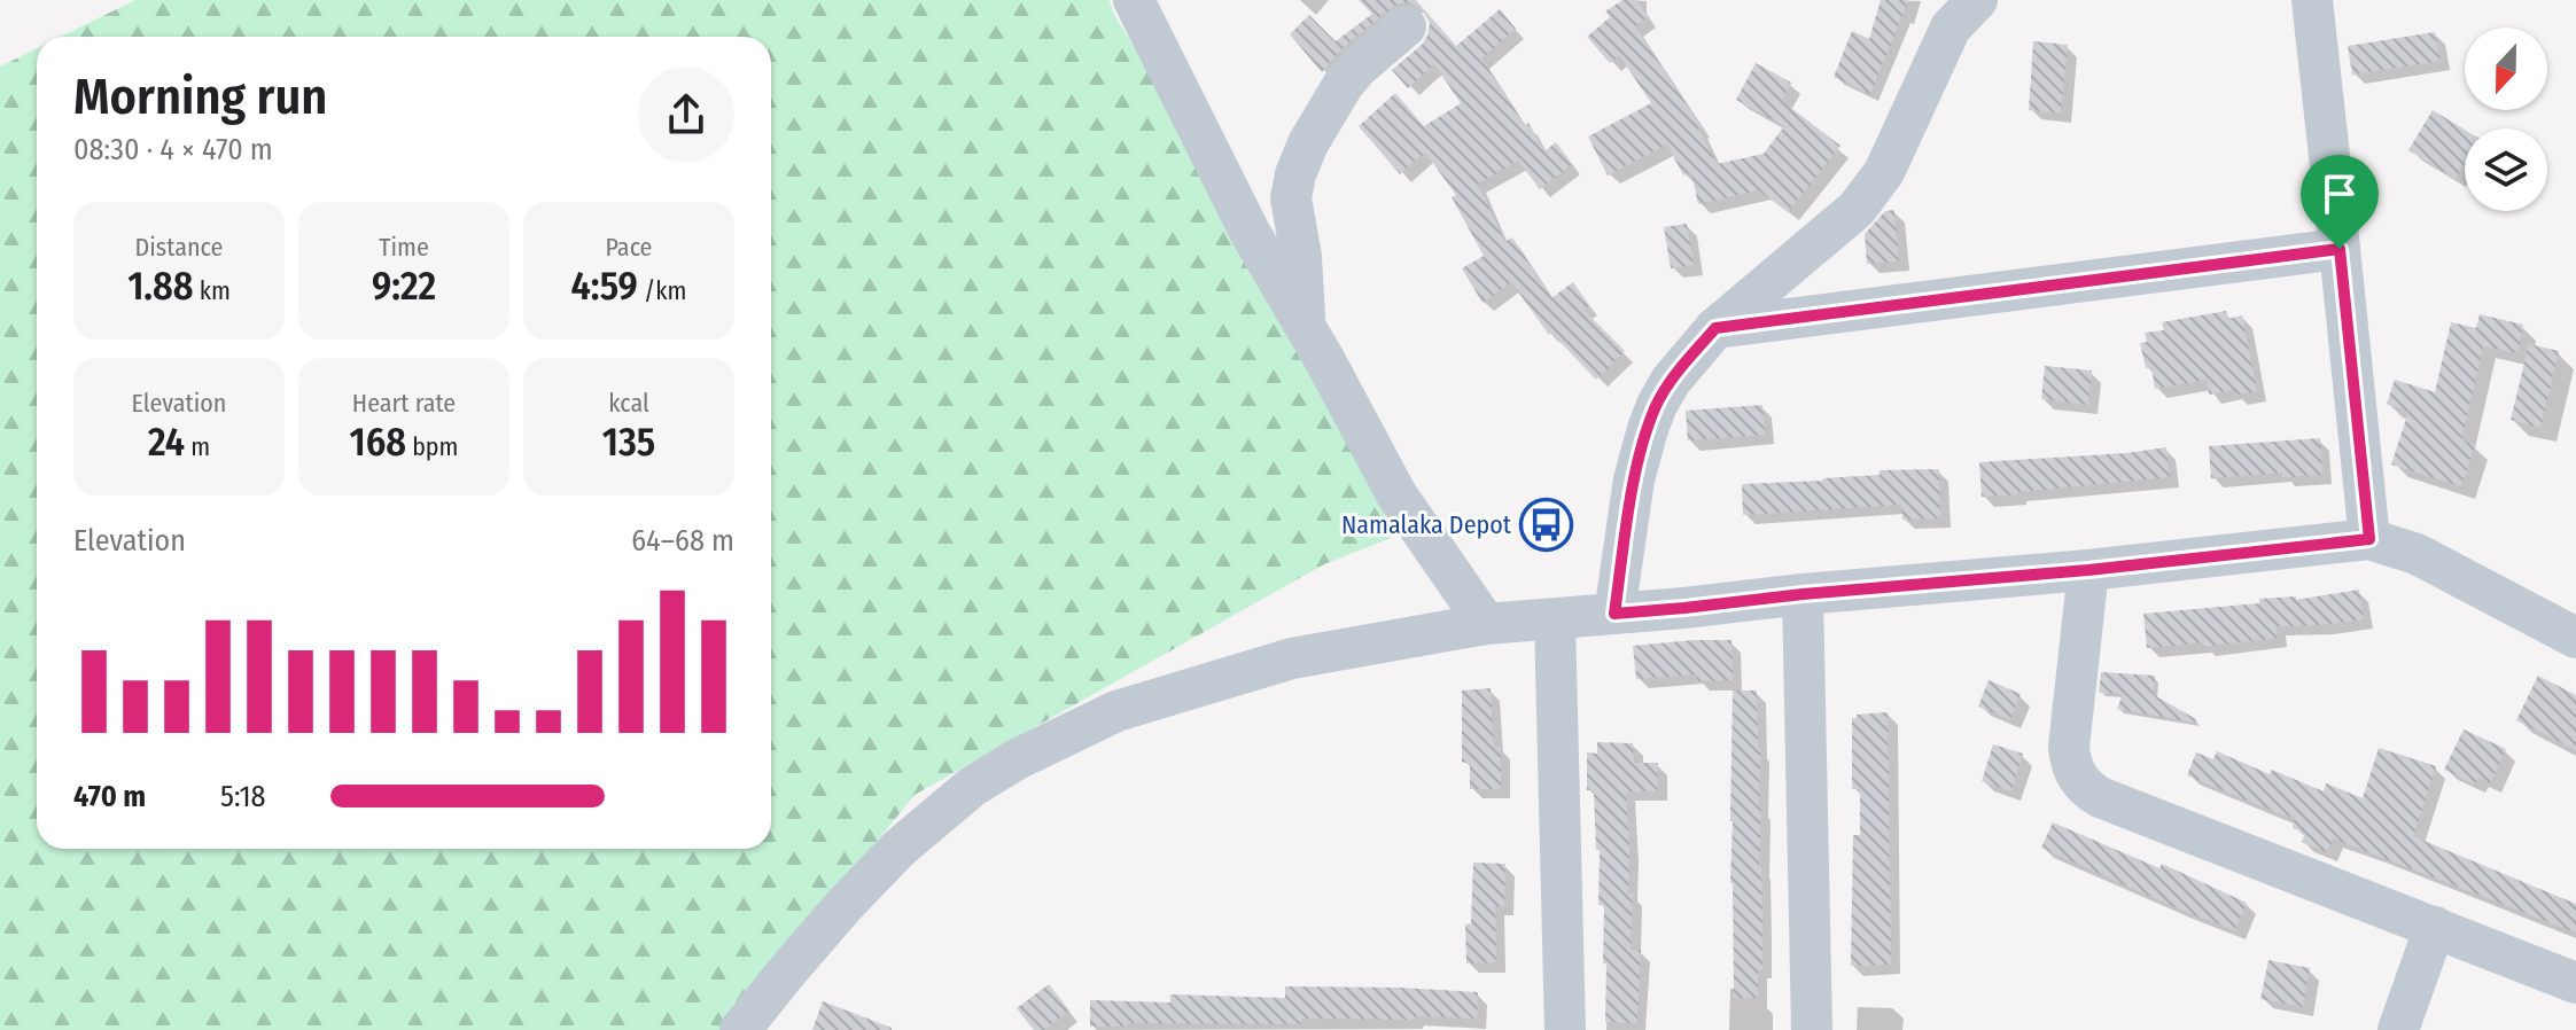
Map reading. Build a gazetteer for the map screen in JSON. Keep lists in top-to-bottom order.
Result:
{
  "places": {
    "bus stop": ["Namalaka Depot"]
  },
  "north": "bottom",
  "page": {
    "heading": ["Morning run", "08:30 · 4 × 470 m"],
    "stats": [
      ["Distance", "1.88 km"],
      ["Time", "9:22"],
      ["Pace", "4:59 /km"],
      ["Elevation", "24 m"],
      ["Heart rate", "168 bpm"],
      ["kcal", "135"]
    ],
    "chart": ["Elevation", "64–68 m"],
    "list": [
      {
        "name": "470 m",
        "note": "5:18"
      }
    ]
  }
}
